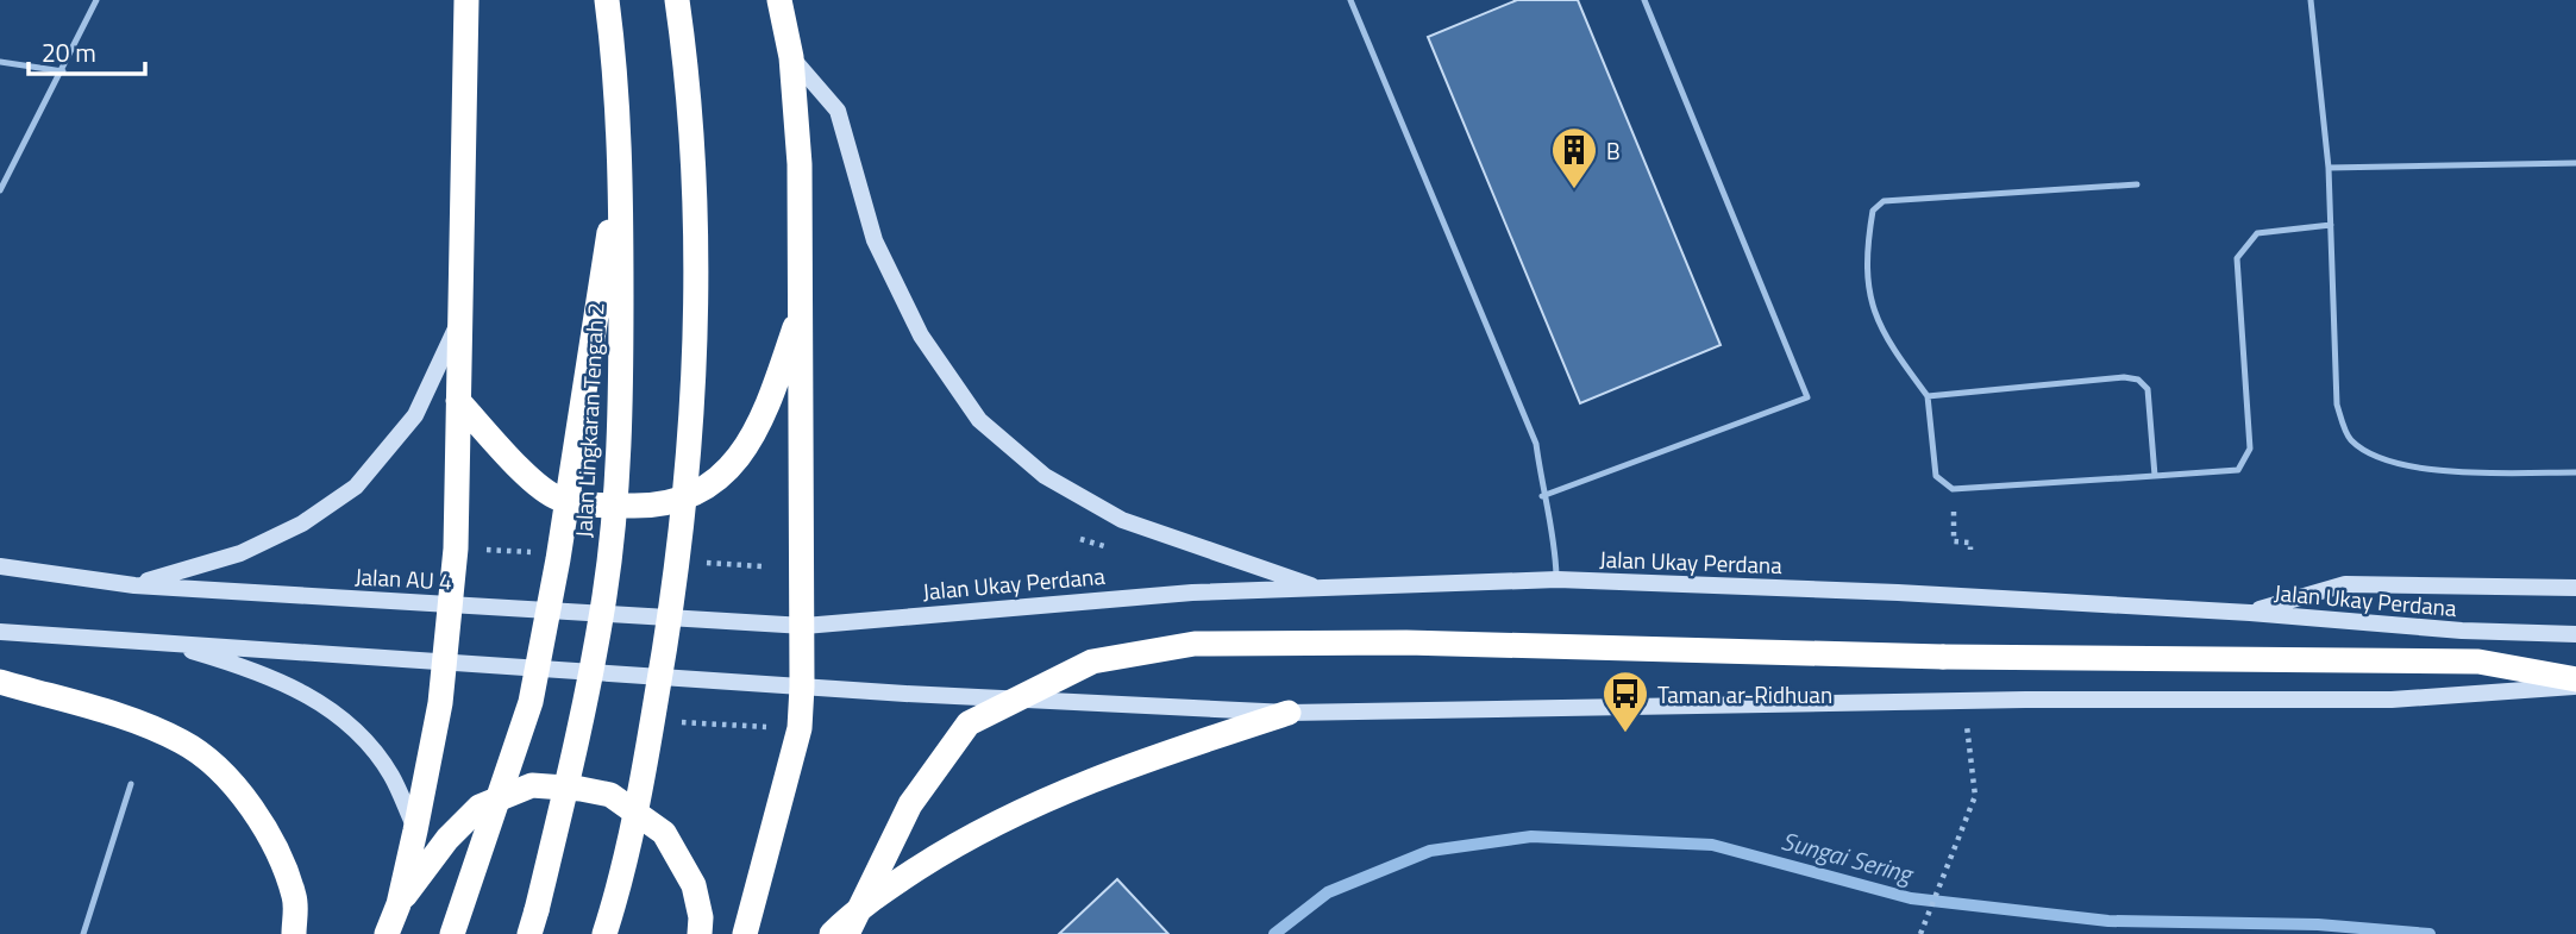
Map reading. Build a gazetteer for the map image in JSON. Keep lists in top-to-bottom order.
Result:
{
  "streets": {
    "highway": ["Jalan Lingkaran Tengah 2"],
    "street": ["Jalan Ukay Perdana", "Jalan AU 4"]
  },
  "crossings": [
    ["Jalan Ukay Perdana", "Jalan AU 4"]
  ],
  "water": ["Sungai Sering"],
  "places": {
    "building": ["B"],
    "bus stop": ["Taman ar-Ridhuan"]
  },
  "scale_bar": "20 m"
}
